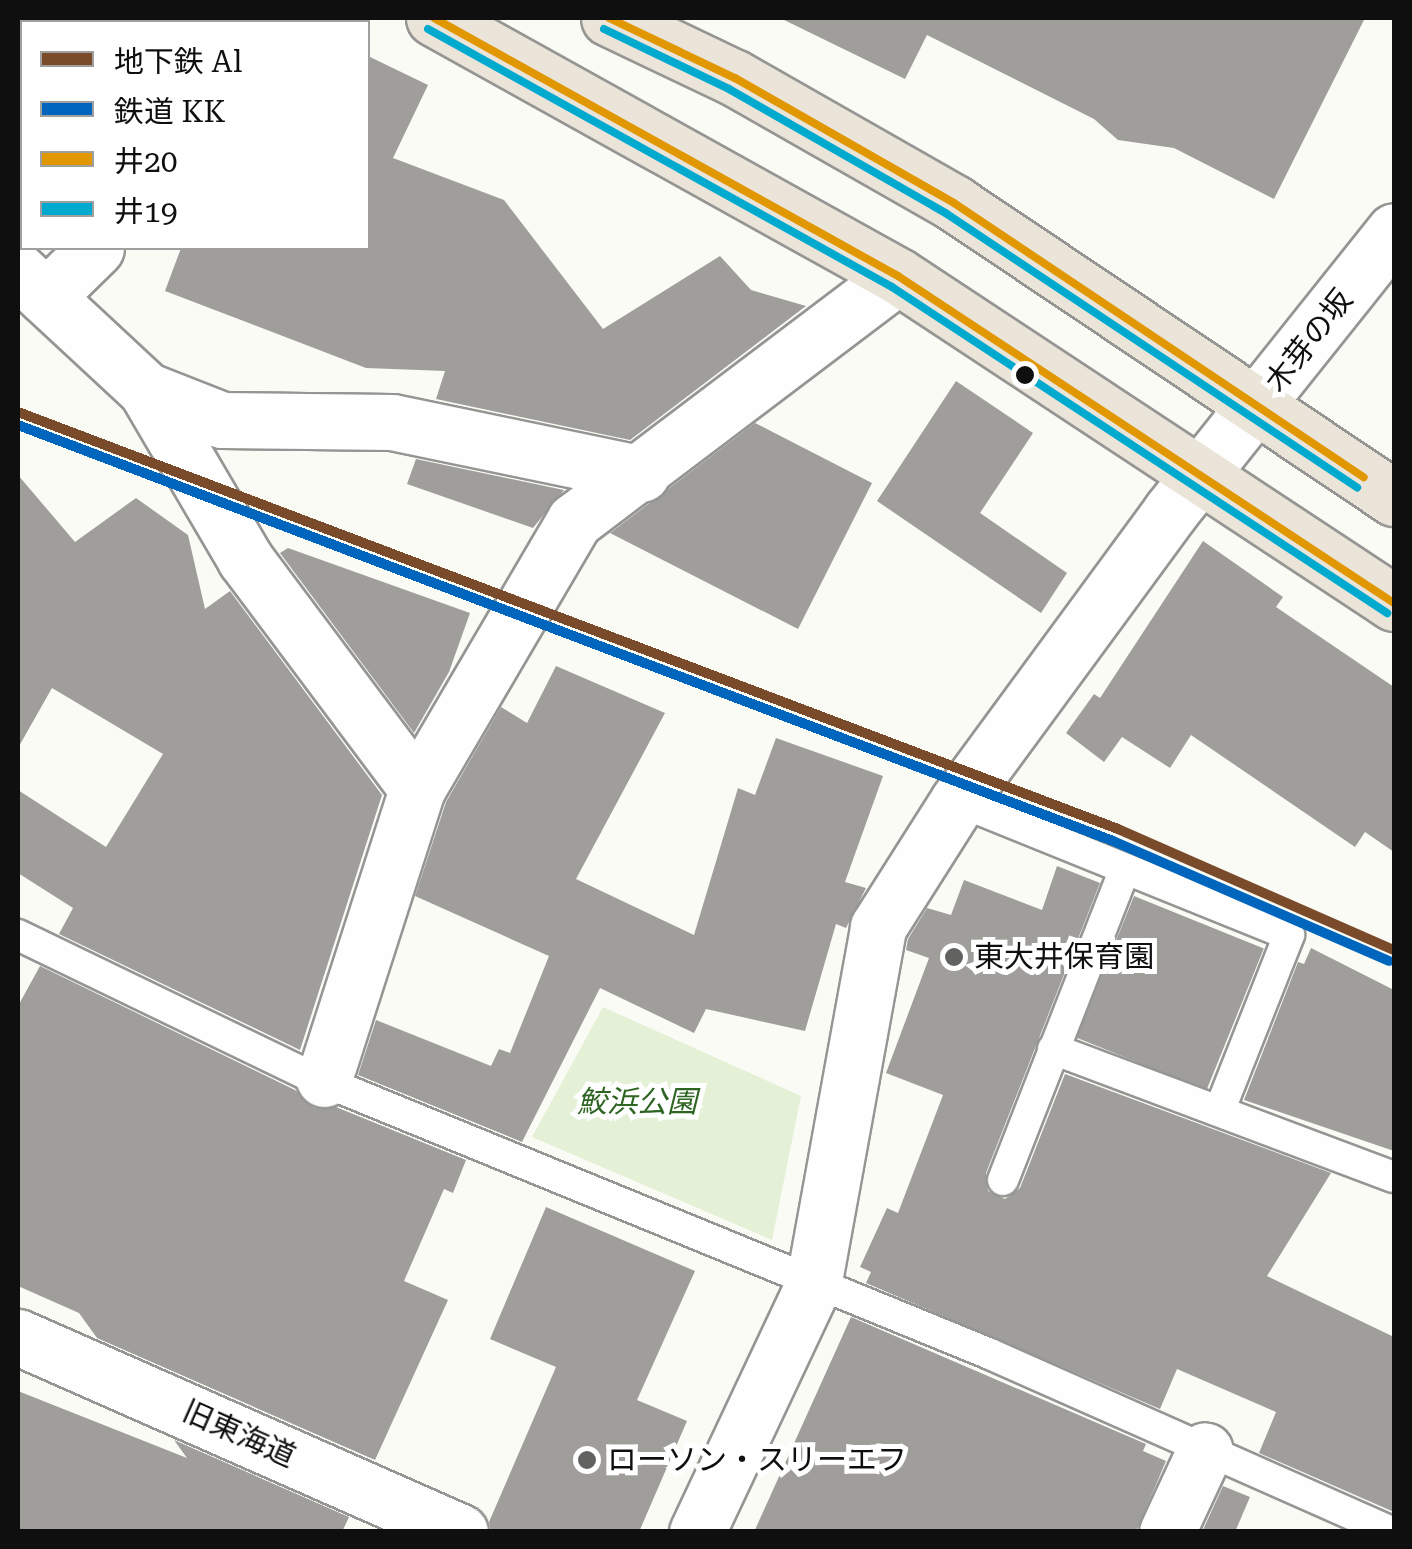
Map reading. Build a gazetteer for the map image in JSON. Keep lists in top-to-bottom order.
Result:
{
  "streets": {
    "street": ["木芽の坂", "旧東海道"]
  },
  "parks": ["鮫浜公園"],
  "places": ["東大井保育園", "ローソン・スリーエフ"],
  "lines": [
    "transit line 井20",
    "transit line 井19",
    "metro line Al",
    "rail line KK"
  ],
  "legend": [
    "地下鉄 Al",
    "鉄道 KK",
    "井20",
    "井19"
  ]
}
